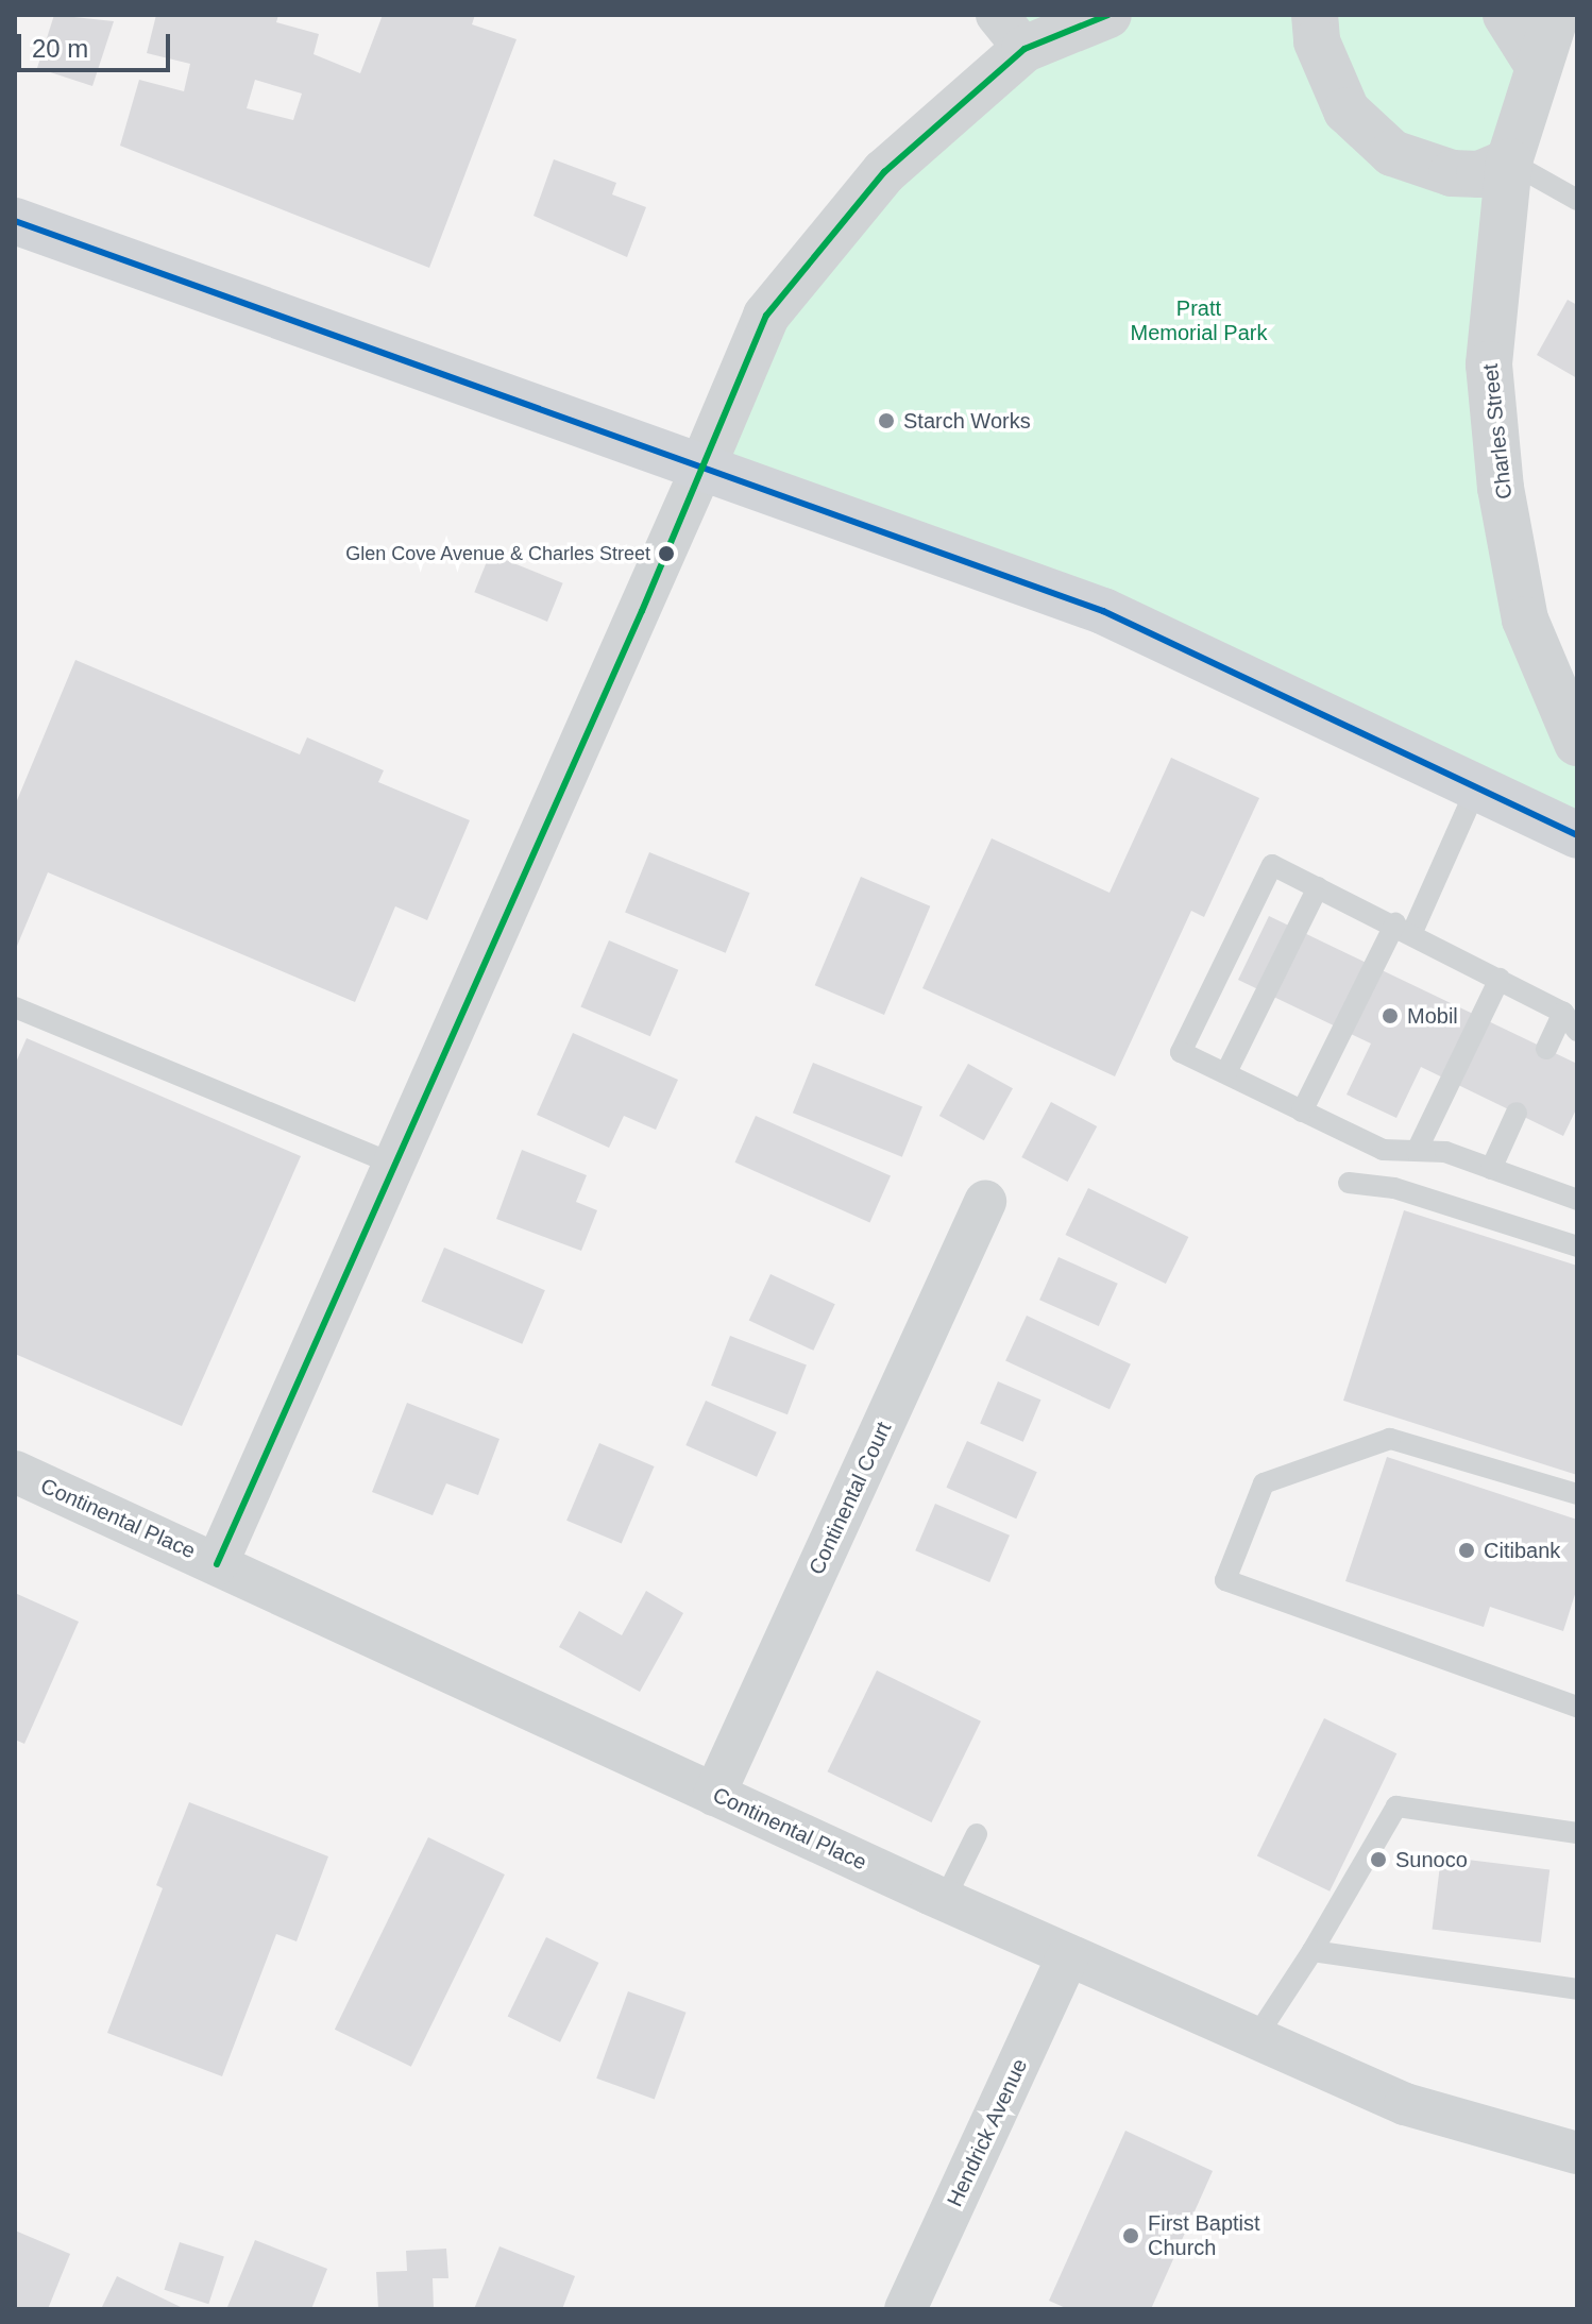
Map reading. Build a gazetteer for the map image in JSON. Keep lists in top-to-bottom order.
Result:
{
  "streets": {
    "street": [
      "Charles Street",
      "Continental Court",
      "Continental Place",
      "Hendrick Avenue"
    ]
  },
  "crossings": [
    ["Continental Court", "Continental Place"],
    ["Continental Place", "Hendrick Avenue"]
  ],
  "parks": ["Pratt Memorial Park"],
  "places": [
    "Starch Works",
    "Glen Cove Avenue & Charles Street",
    "Mobil",
    "Citibank",
    "Sunoco",
    "First Baptist Church"
  ],
  "scale_bar": "20 m"
}
